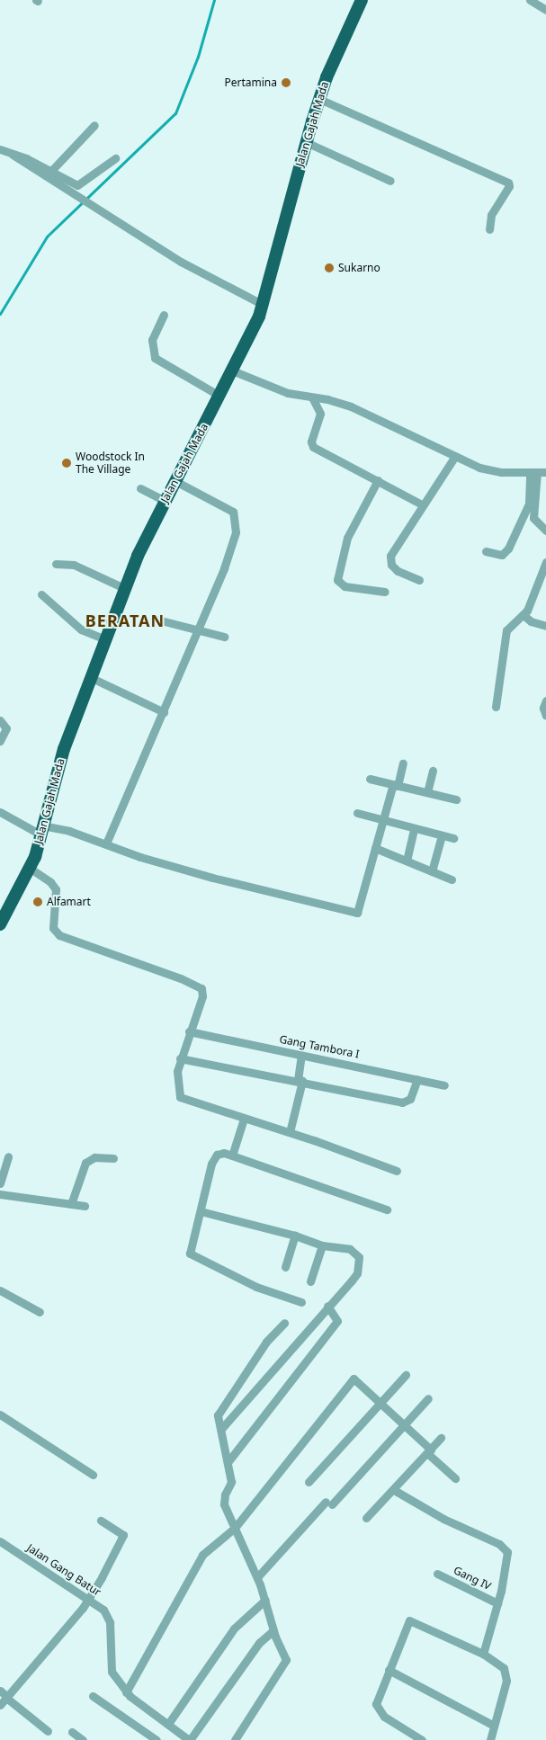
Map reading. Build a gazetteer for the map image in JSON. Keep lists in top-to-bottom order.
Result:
{
  "streets": {
    "highway": ["Jalan Gajah Mada"],
    "street": ["Gang Tambora I", "Jalan Gang Batur", "Gang IV"]
  },
  "districts": ["BERATAN"],
  "places": [
    "Pertamina",
    "Sukarno",
    "Woodstock In The Village",
    "Alfamart"
  ]
}
